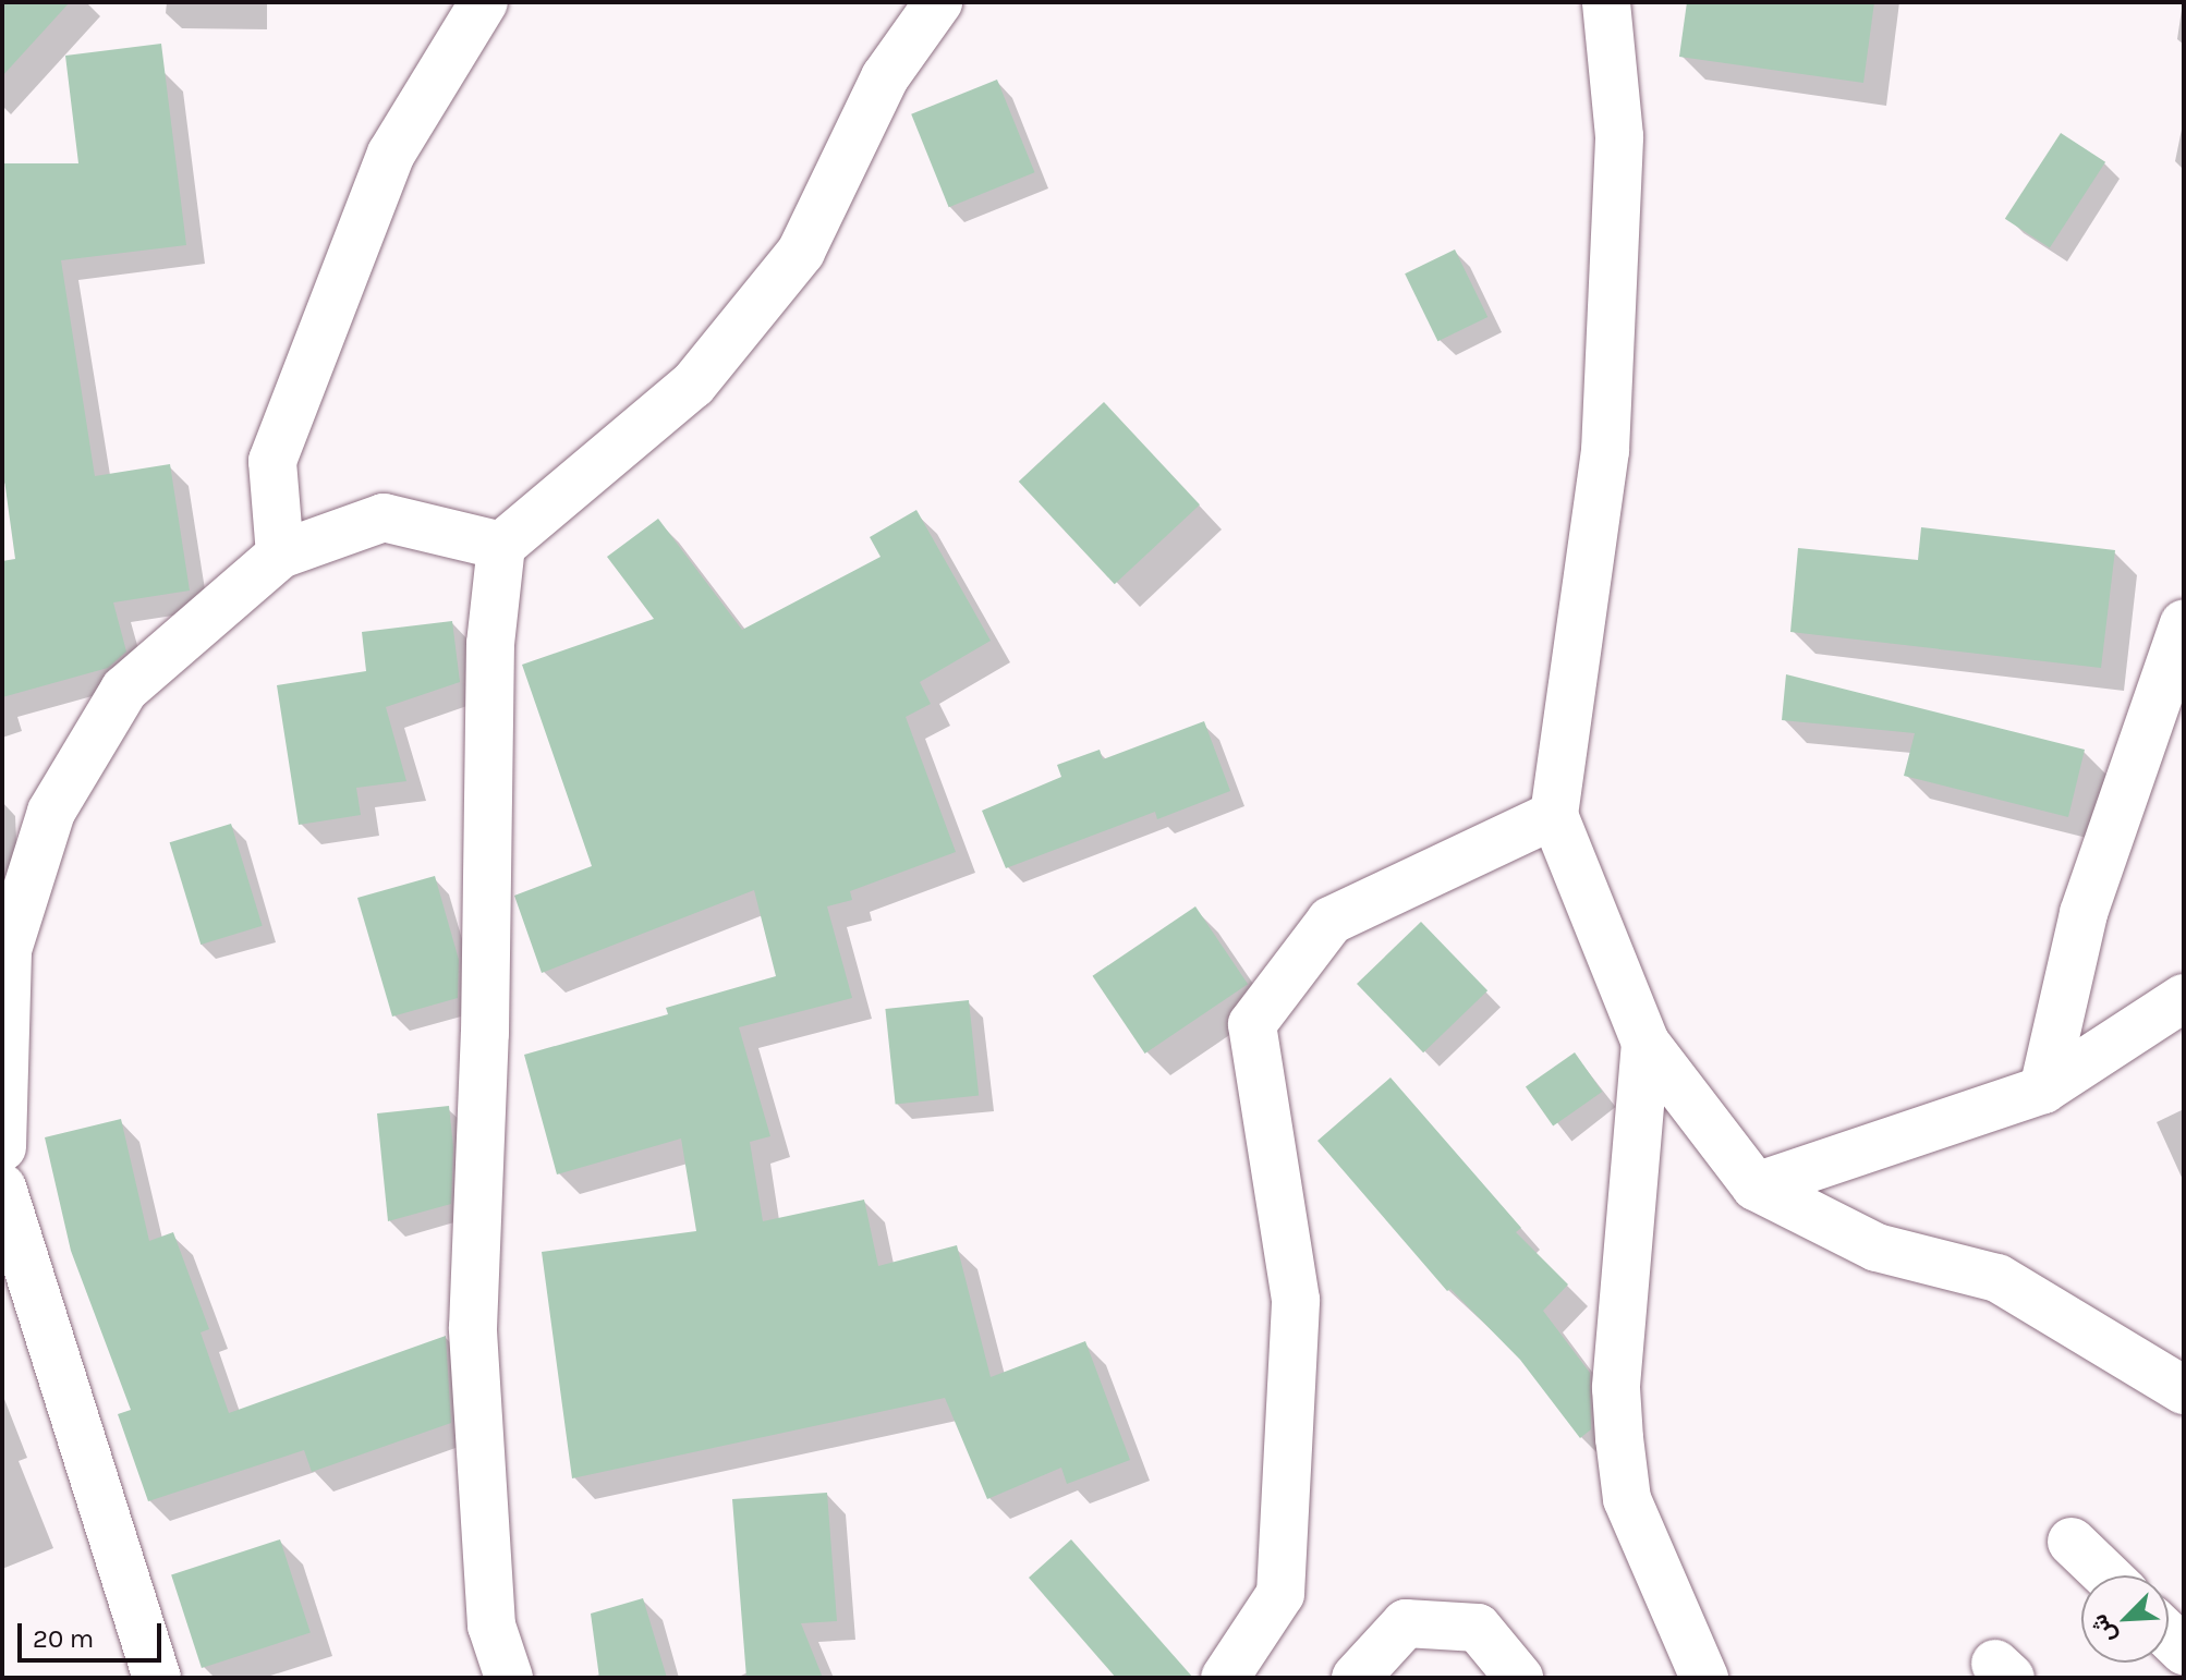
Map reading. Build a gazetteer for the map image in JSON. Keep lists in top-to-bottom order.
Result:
{
  "scale_bar": "20 m",
  "north": "bottom left"
}
